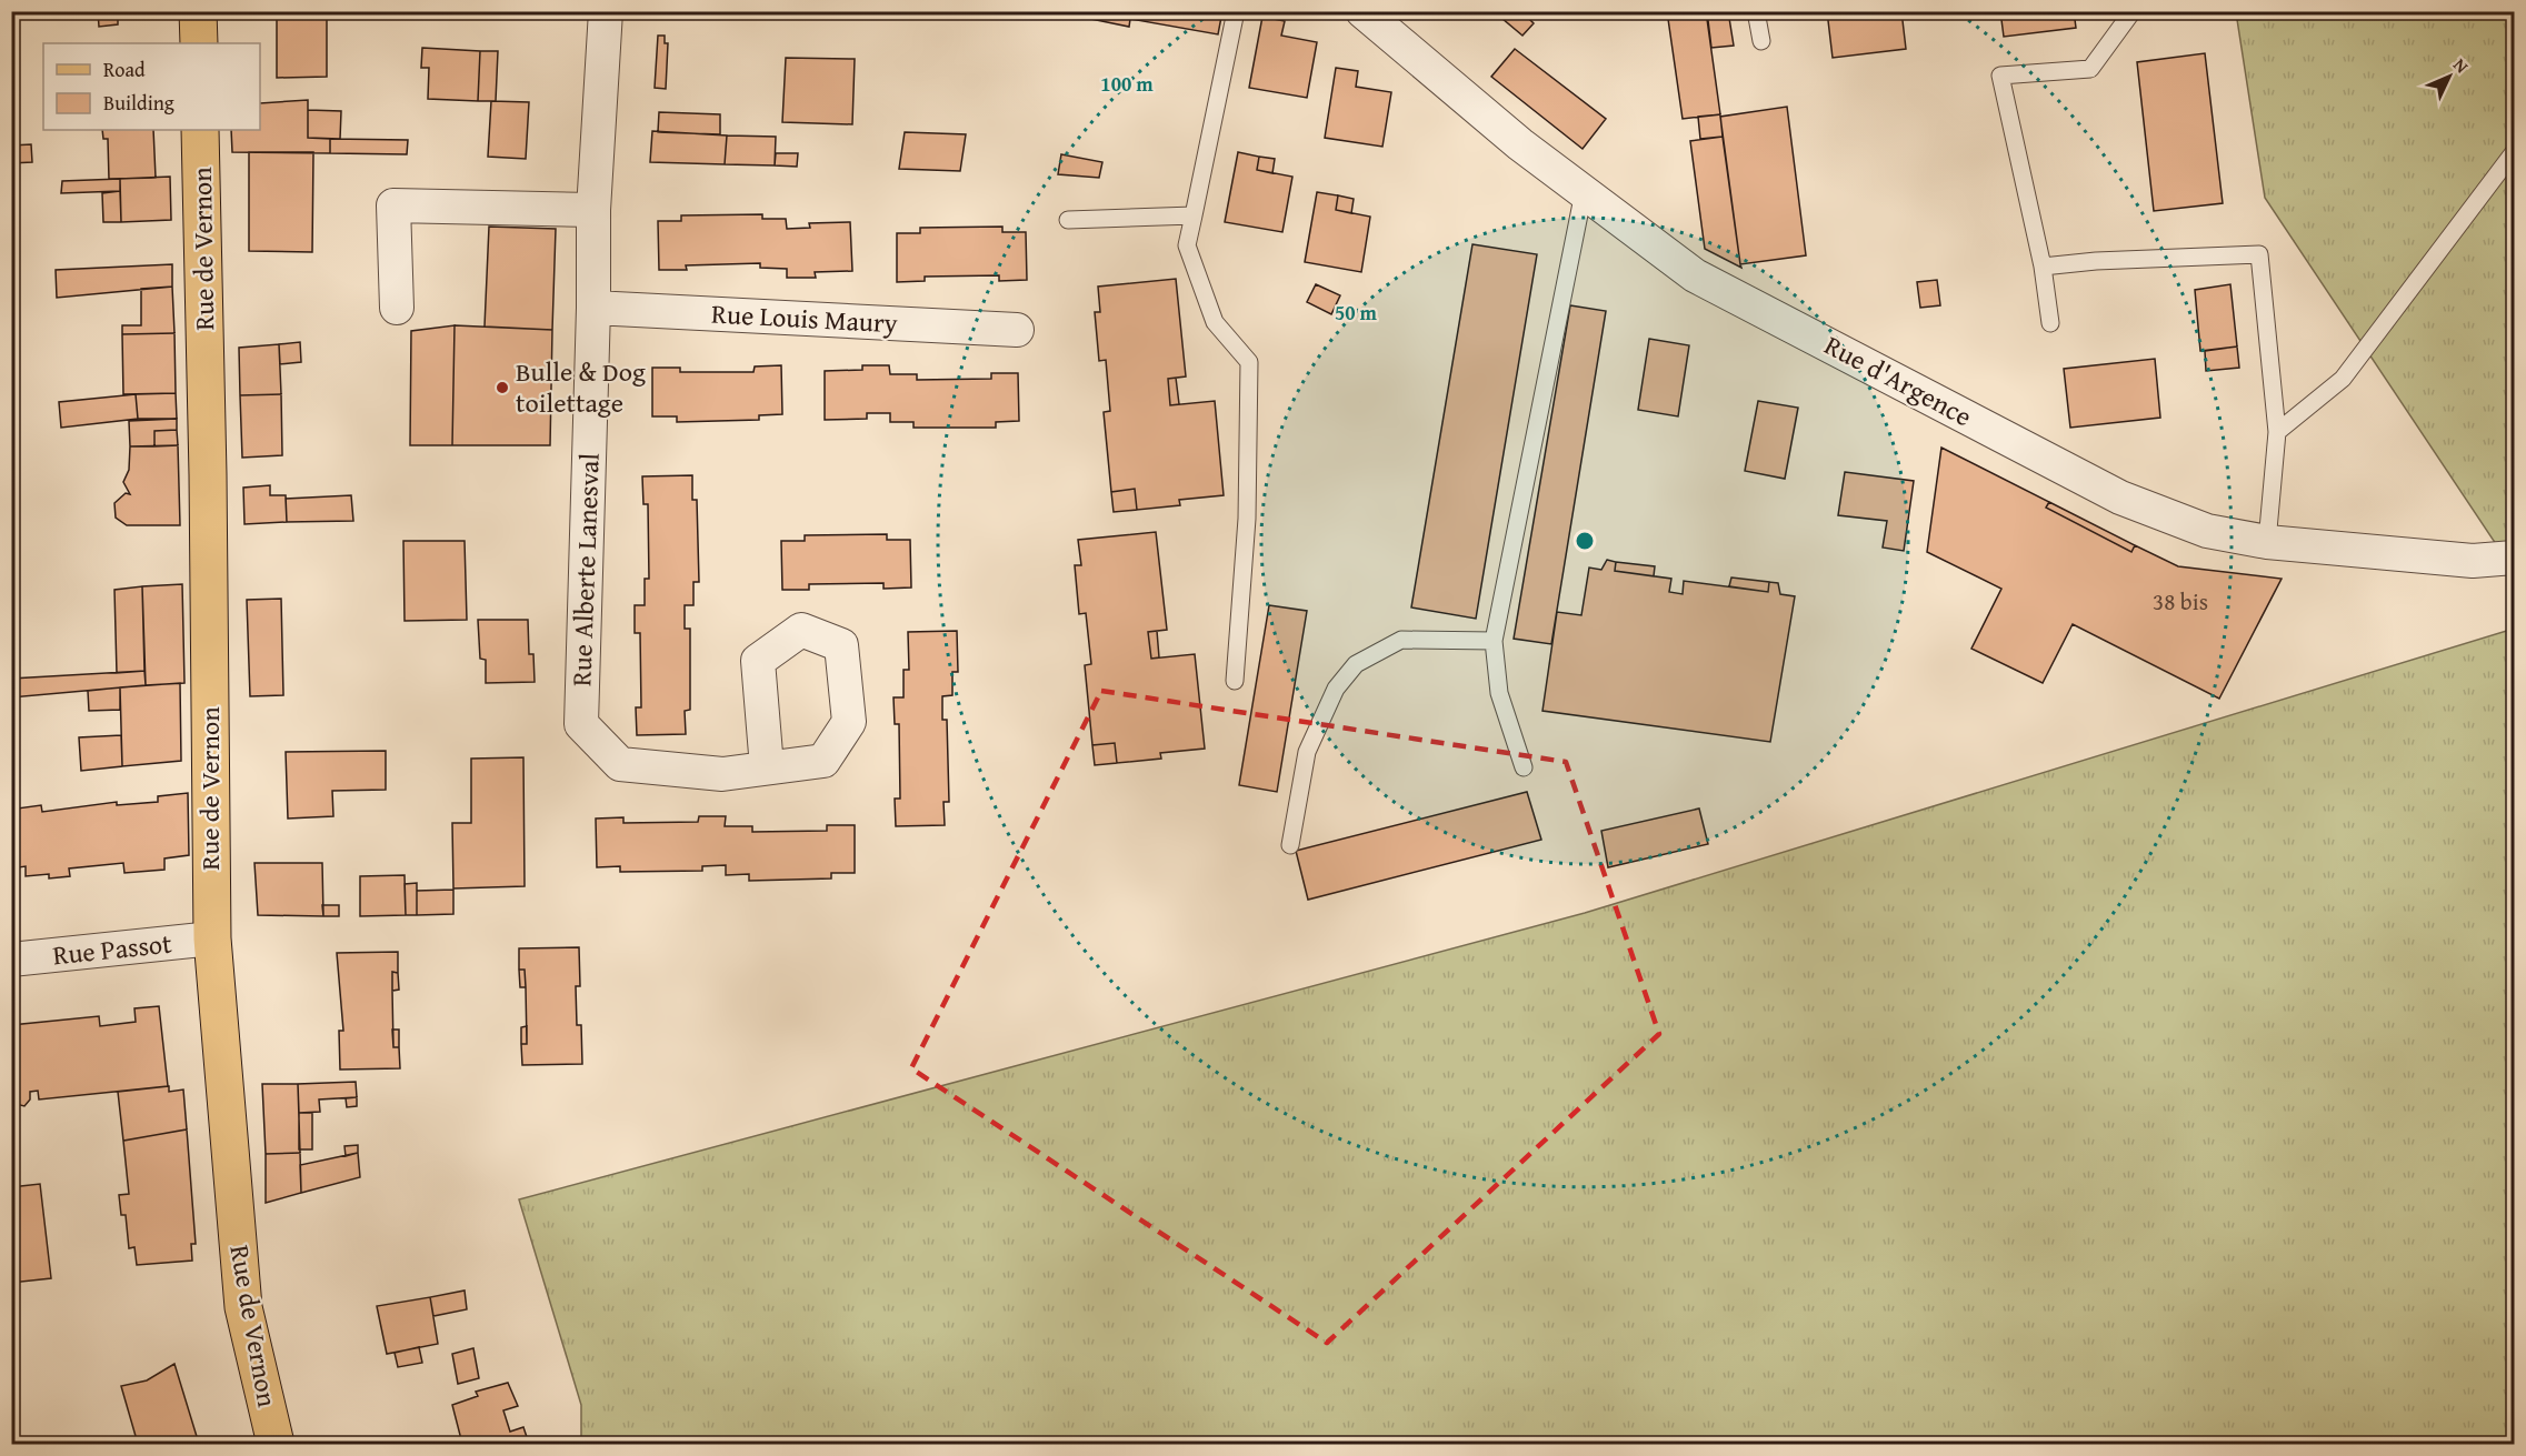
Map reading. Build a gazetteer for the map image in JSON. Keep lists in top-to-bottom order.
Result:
{
  "streets": {
    "main road": ["Rue de Vernon"],
    "street": [
      "Rue Louis Maury",
      "Rue d'Argence",
      "Rue Alberte Lanesval",
      "Rue Passot"
    ]
  },
  "crossings": [
    ["Rue de Vernon", "Rue Passot"],
    ["Rue Louis Maury", "Rue Alberte Lanesval"]
  ],
  "places": ["Bulle & Dog toilettage"],
  "house_numbers": ["38 bis"],
  "legend": ["Road", "Building"],
  "north": "top right",
  "rings": ["100 m", "50 m"]
}
